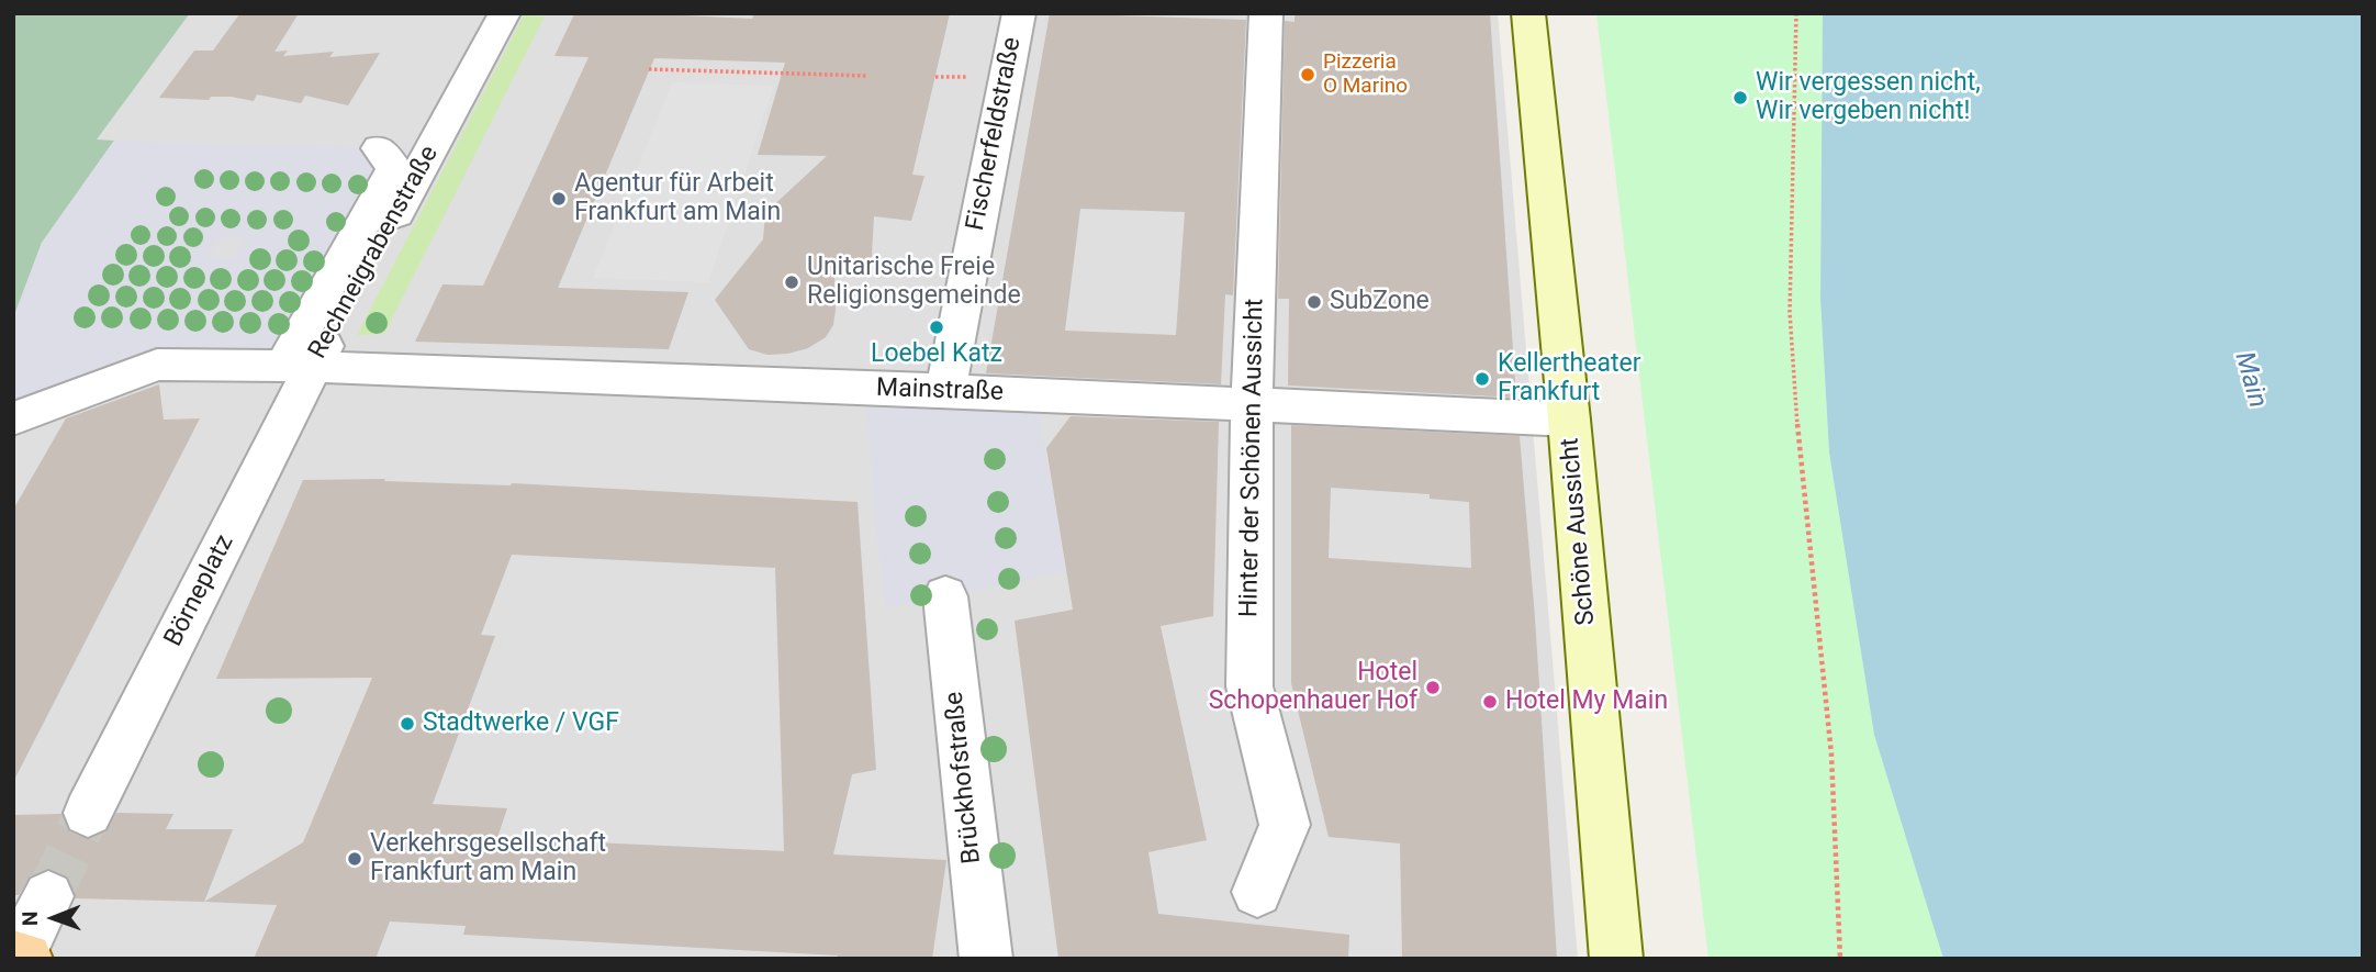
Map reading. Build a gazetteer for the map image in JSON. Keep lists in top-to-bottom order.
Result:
{
  "streets": {
    "main road": ["Schöne Aussicht"],
    "street": [
      "Fischerfeldstraße",
      "Rechneigrabenstraße",
      "Mainstraße",
      "Hinter der Schönen Aussicht",
      "Börneplatz",
      "Brückhofstraße"
    ]
  },
  "crossings": [
    ["Fischerfeldstraße", "Mainstraße"],
    ["Rechneigrabenstraße", "Mainstraße"],
    ["Rechneigrabenstraße", "Börneplatz"],
    ["Mainstraße", "Hinter der Schönen Aussicht"],
    ["Mainstraße", "Schöne Aussicht"],
    ["Mainstraße", "Börneplatz"]
  ],
  "water": ["Main"],
  "places": [
    "Pizzeria O Marino",
    "Wir vergessen nicht, Wir vergeben nicht!",
    "Agentur für Arbeit Frankfurt am Main",
    "Unitarische Freie Religionsgemeinde",
    "SubZone",
    "Loebel Katz",
    "Kellertheater Frankfurt",
    "Hotel Schopenhauer Hof",
    "Hotel My Main",
    "Stadtwerke / VGF",
    "Verkehrsgesellschaft Frankfurt am Main"
  ],
  "north": "left"
}
